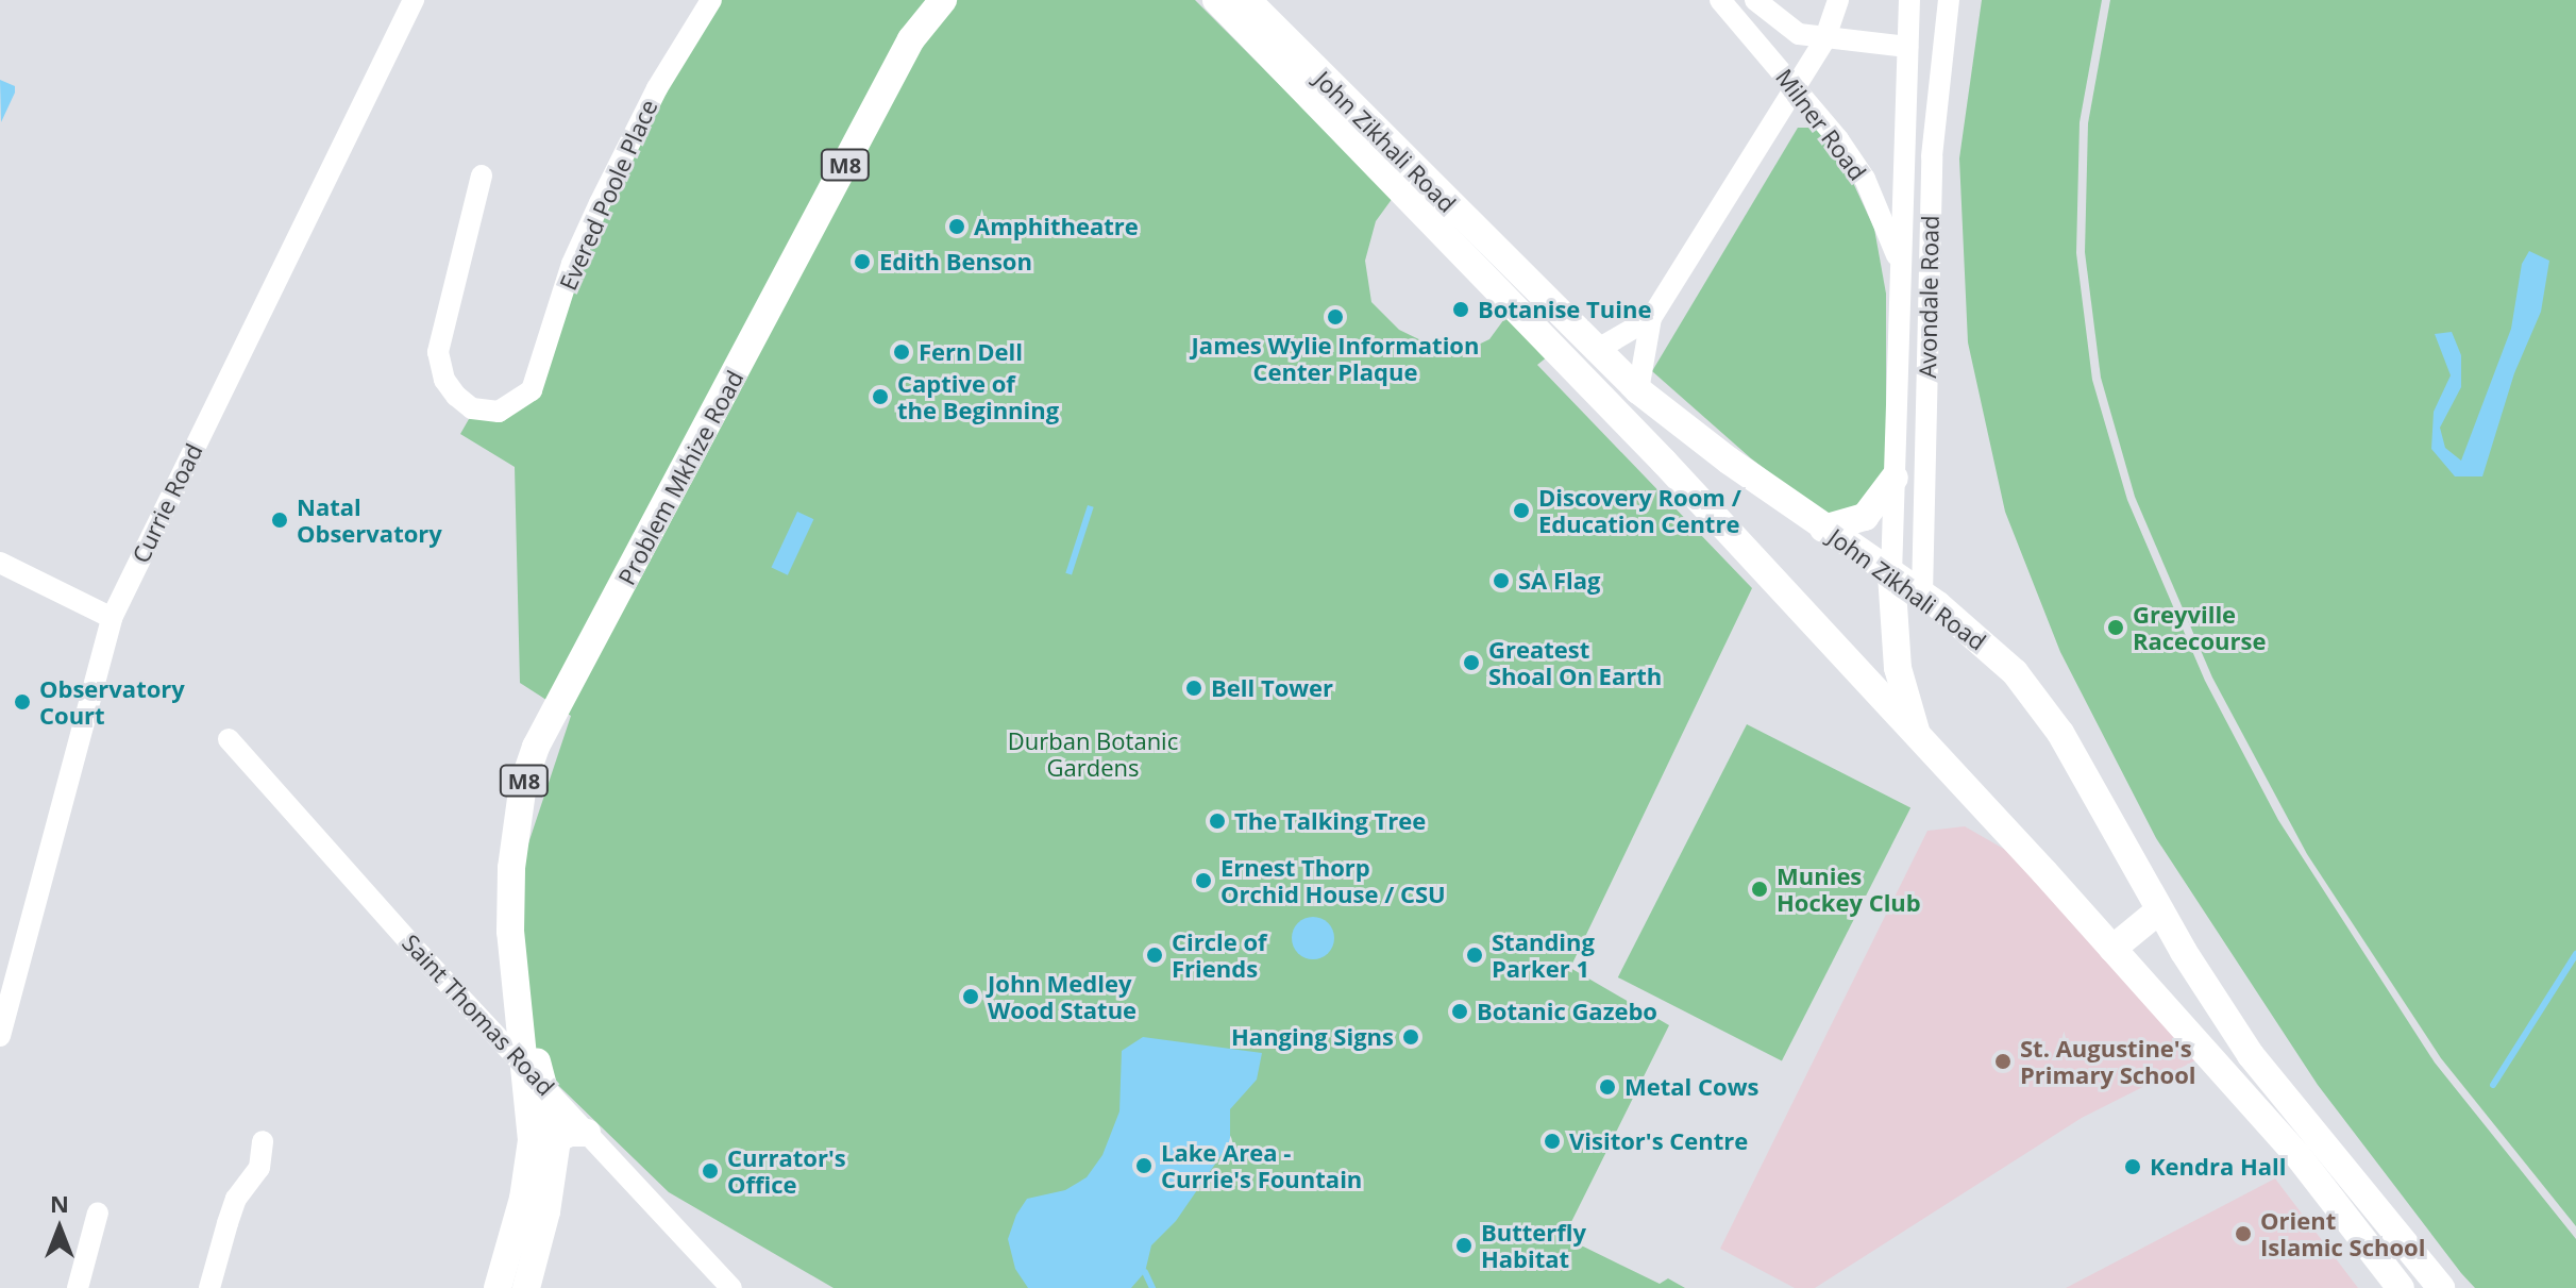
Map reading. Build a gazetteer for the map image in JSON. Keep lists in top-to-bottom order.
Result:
{
  "streets": {
    "main road": ["John Zikhali Road", "M8", "Problem Mkhize Road"],
    "street": [
      "Milner Road",
      "Evered Poole Place",
      "Avondale Road",
      "Currie Road",
      "Saint Thomas Road"
    ]
  },
  "crossings": [
    ["Milner Road", "Avondale Road"],
    ["John Zikhali Road", "Avondale Road"],
    ["M8", "Problem Mkhize Road"],
    ["M8", "Saint Thomas Road"]
  ],
  "parks": ["Durban Botanic Gardens"],
  "places": [
    "Amphitheatre",
    "Edith Benson",
    "Botanise Tuine",
    "James Wylie Information Center Plaque",
    "Fern Dell",
    "Captive of the Beginning",
    "Discovery Room / Education Centre",
    "Natal Observatory",
    "SA Flag",
    "Greyville Racecourse",
    "Greatest Shoal On Earth",
    "Bell Tower",
    "Observatory Court",
    "The Talking Tree",
    "Ernest Thorp Orchid House / CSU",
    "Munies Hockey Club",
    "Circle of Friends",
    "Standing Parker 1",
    "John Medley Wood Statue",
    "Botanic Gazebo",
    "Hanging Signs",
    "St. Augustine's Primary School",
    "Metal Cows",
    "Visitor's Centre",
    "Lake Area - Currie's Fountain",
    "Kendra Hall",
    "Currator's Office",
    "Orient Islamic School",
    "Butterfly Habitat"
  ],
  "north": "top"
}
